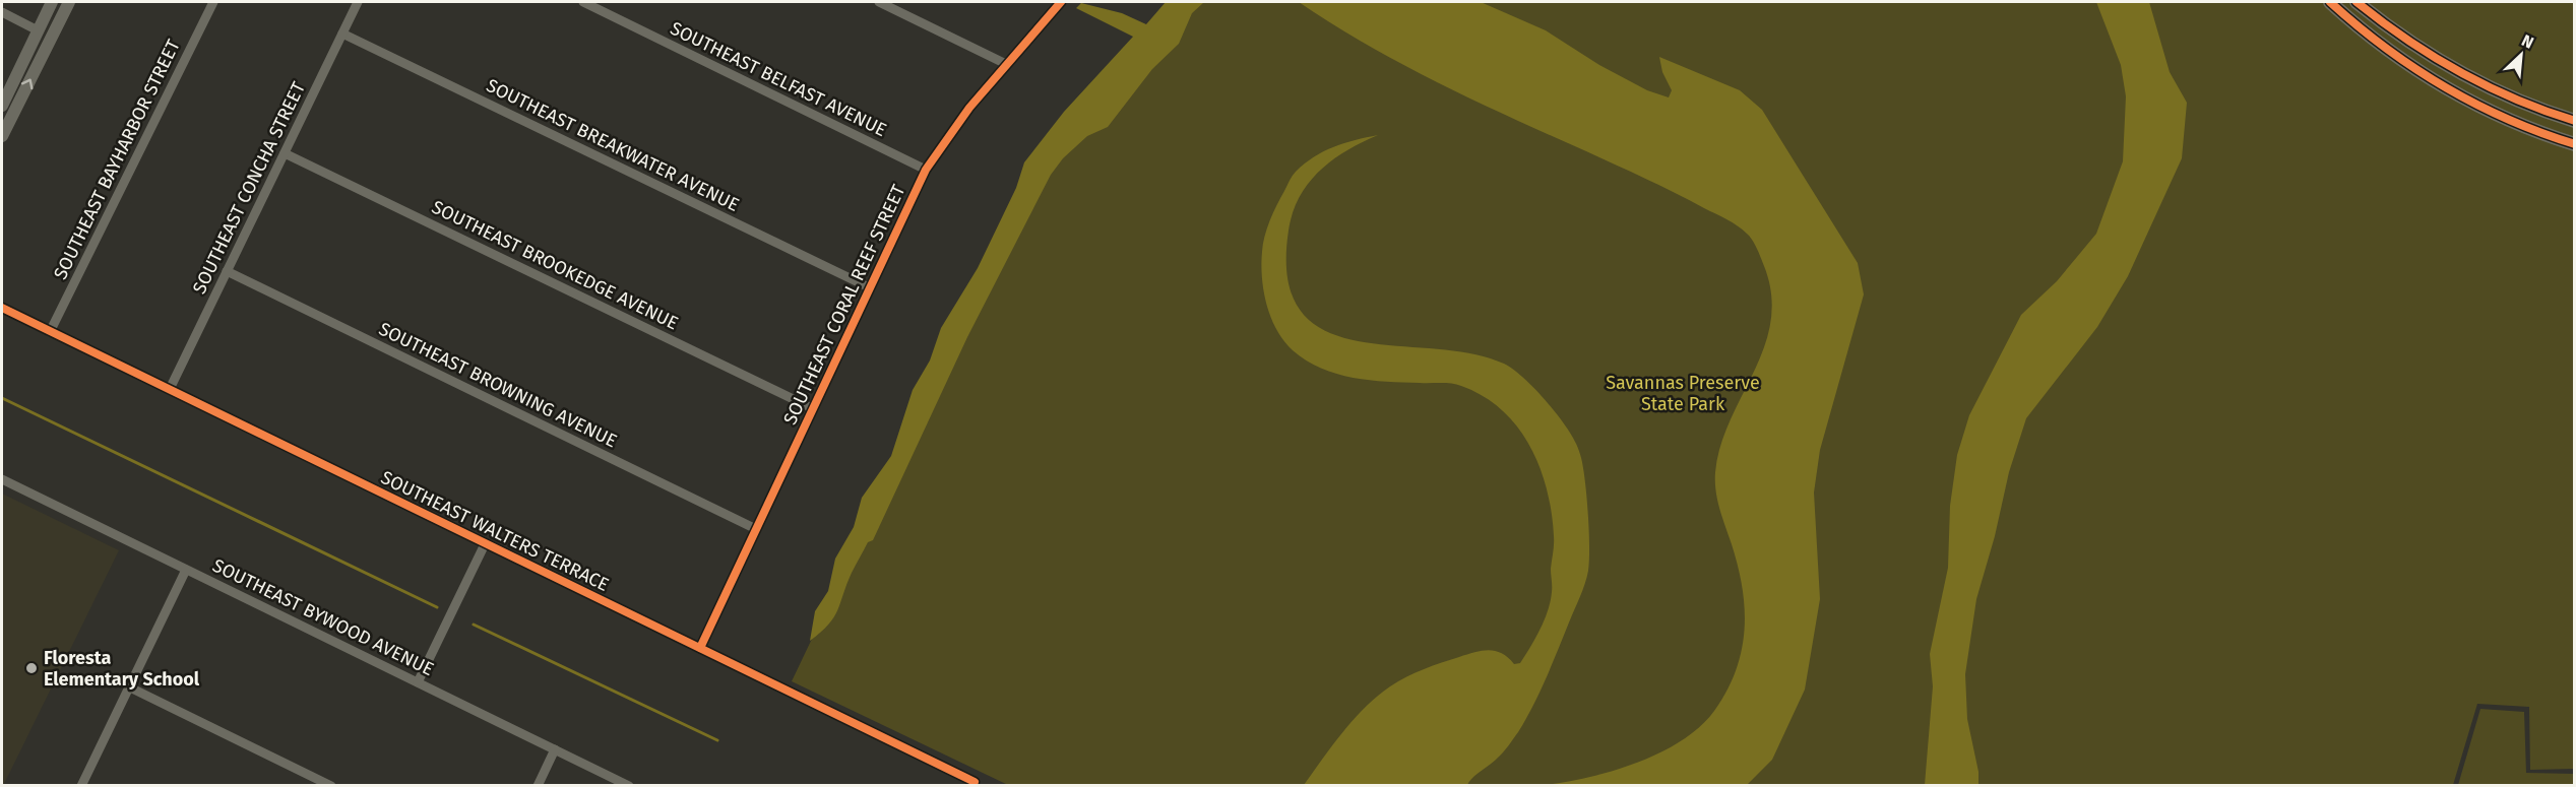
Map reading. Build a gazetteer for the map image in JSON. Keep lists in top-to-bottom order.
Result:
{
  "streets": {
    "street": [
      "SOUTHEAST BELFAST AVENUE",
      "SOUTHEAST BREAKWATER AVENUE",
      "SOUTHEAST BAYHARBOR STREET",
      "SOUTHEAST CONCHA STREET",
      "SOUTHEAST BROOKEDGE AVENUE",
      "SOUTHEAST CORAL REEF STREET",
      "SOUTHEAST BROWNING AVENUE",
      "SOUTHEAST WALTERS TERRACE",
      "SOUTHEAST BYWOOD AVENUE"
    ]
  },
  "crossings": [
    ["SOUTHEAST BELFAST AVENUE", "SOUTHEAST CORAL REEF STREET"],
    ["SOUTHEAST BREAKWATER AVENUE", "SOUTHEAST CONCHA STREET"],
    ["SOUTHEAST BREAKWATER AVENUE", "SOUTHEAST CORAL REEF STREET"],
    ["SOUTHEAST BAYHARBOR STREET", "SOUTHEAST WALTERS TERRACE"],
    ["SOUTHEAST CONCHA STREET", "SOUTHEAST BROOKEDGE AVENUE"],
    ["SOUTHEAST CONCHA STREET", "SOUTHEAST BROWNING AVENUE"],
    ["SOUTHEAST CONCHA STREET", "SOUTHEAST WALTERS TERRACE"],
    ["SOUTHEAST BROOKEDGE AVENUE", "SOUTHEAST CORAL REEF STREET"],
    ["SOUTHEAST CORAL REEF STREET", "SOUTHEAST BROWNING AVENUE"],
    ["SOUTHEAST CORAL REEF STREET", "SOUTHEAST WALTERS TERRACE"]
  ],
  "parks": ["Savannas Preserve State Park"],
  "places": ["Floresta Elementary School"],
  "north": "top right"
}
